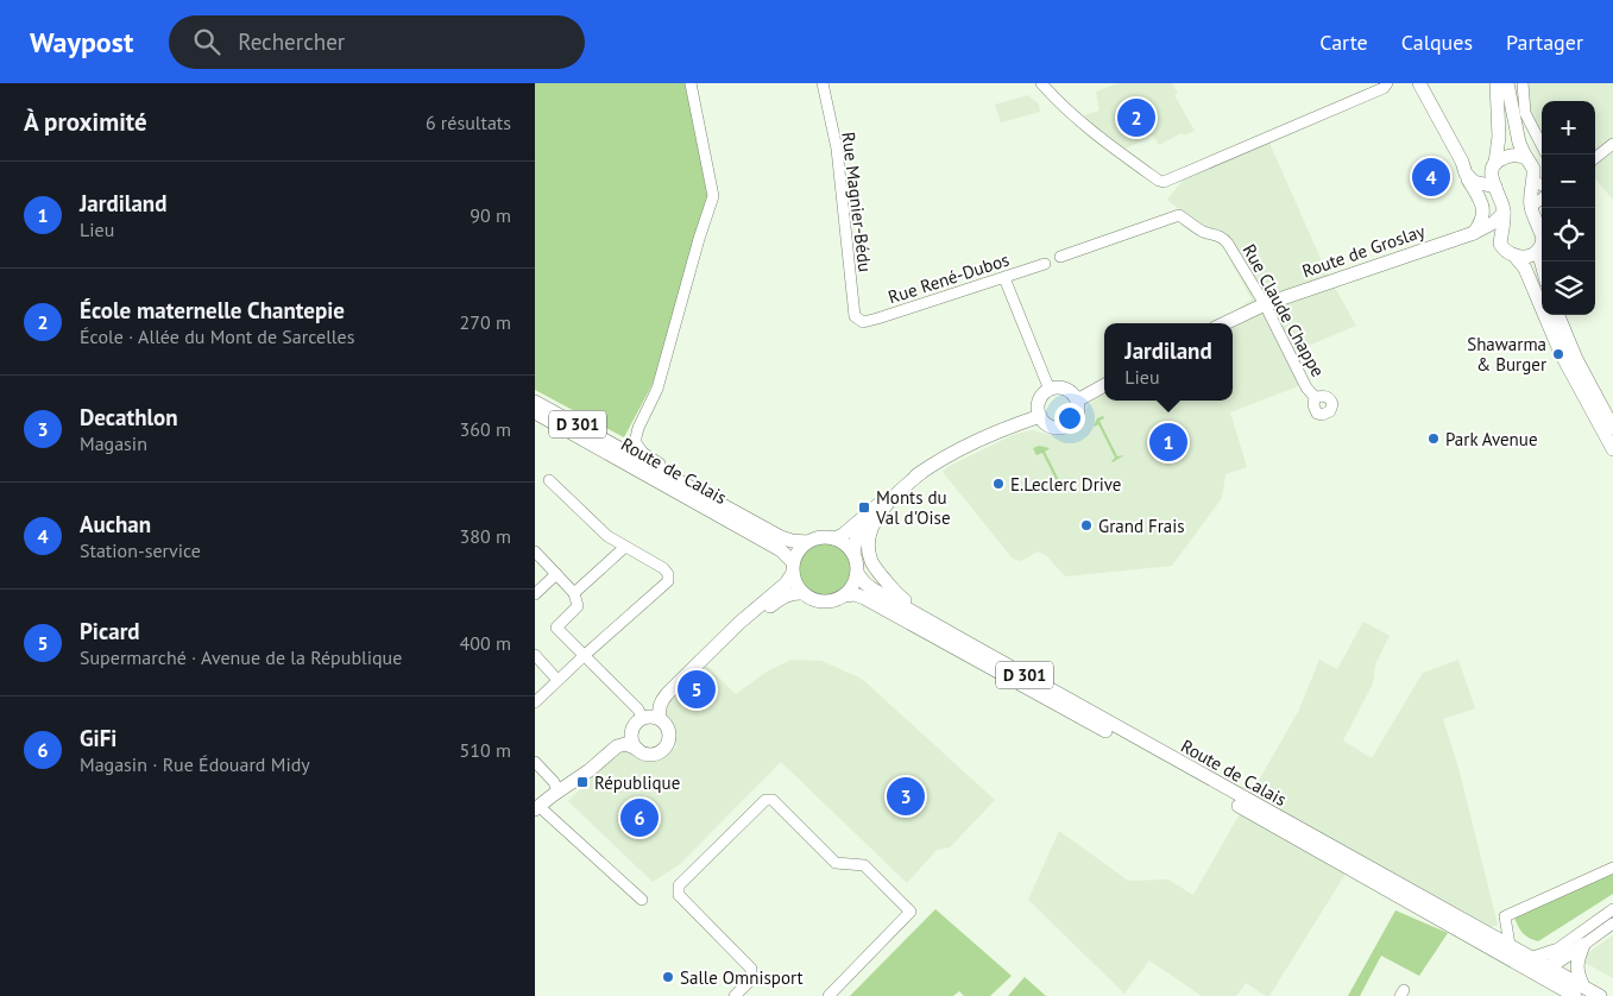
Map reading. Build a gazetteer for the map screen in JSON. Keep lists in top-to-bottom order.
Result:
{
  "streets": {
    "main road": ["Route de Groslay", "D 301", "Route de Calais"],
    "street": ["Rue Magnier-Bédu", "Rue René-Dubos", "Rue Claude Chappe"]
  },
  "crossings": [
    ["Rue Magnier-Bédu", "Rue René-Dubos"],
    ["Route de Groslay", "Rue Claude Chappe"]
  ],
  "places": {
    "other": [
      "Shawarma & Burger",
      "Park Avenue",
      "E.Leclerc Drive",
      "Grand Frais",
      "Salle Omnisport"
    ],
    "transit": ["Monts du Val d'Oise", "République"]
  },
  "page": {
    "header": "Waypost",
    "search": "Rechercher",
    "nav": ["Carte", "Calques", "Partager"],
    "heading": ["À proximité", "6 résultats"],
    "pins": [
      "2",
      "4",
      "1",
      "5",
      "3",
      "6"
    ],
    "map_buttons": ["+", "−"],
    "list": [
      {
        "mark": "1",
        "name": "Jardiland",
        "note": "Lieu",
        "value": "90 m"
      },
      {
        "mark": "2",
        "name": "École maternelle Chantepie",
        "note": "École · Allée du Mont de Sarcelles",
        "value": "270 m"
      },
      {
        "mark": "3",
        "name": "Decathlon",
        "note": "Magasin",
        "value": "360 m"
      },
      {
        "mark": "4",
        "name": "Auchan",
        "note": "Station-service",
        "value": "380 m"
      },
      {
        "mark": "5",
        "name": "Picard",
        "note": "Supermarché · Avenue de la République",
        "value": "400 m"
      },
      {
        "mark": "6",
        "name": "GiFi",
        "note": "Magasin · Rue Édouard Midy",
        "value": "510 m"
      }
    ],
    "popup": ["Jardiland", "Lieu"]
  }
}
